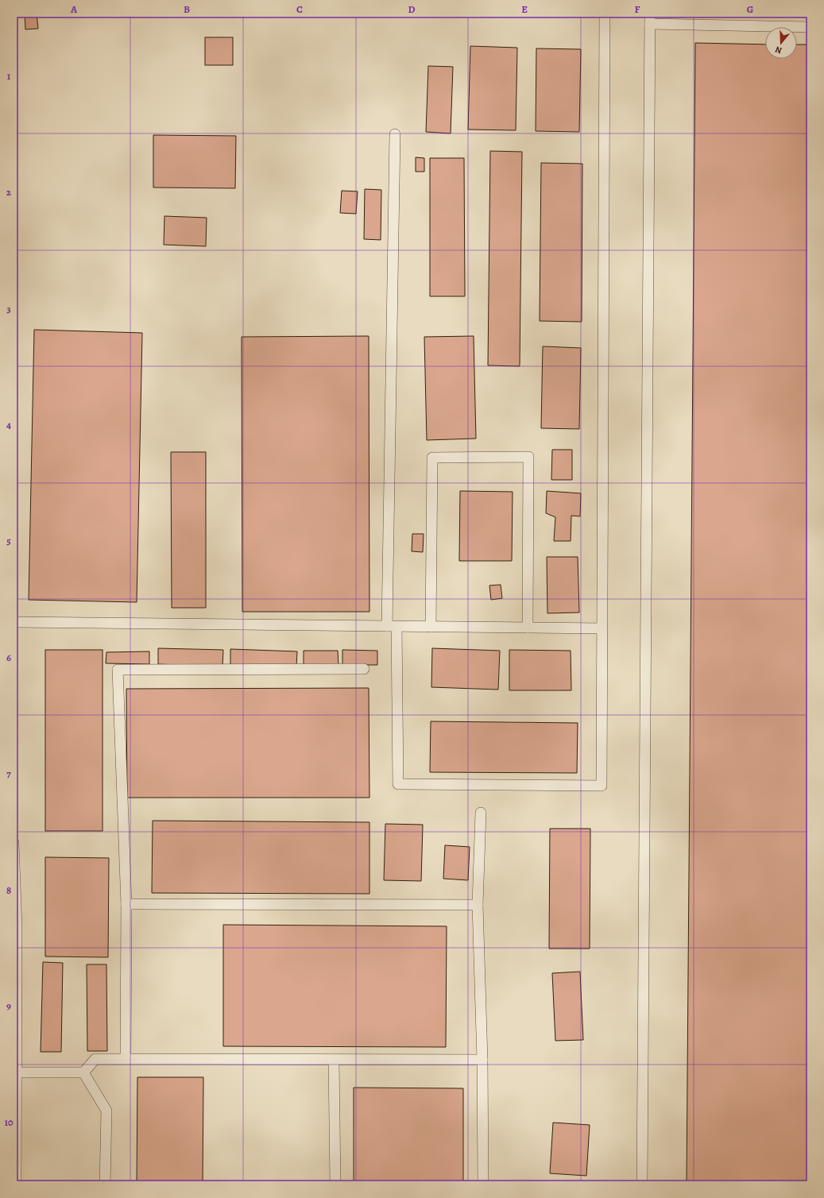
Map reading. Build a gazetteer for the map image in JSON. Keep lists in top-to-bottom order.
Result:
{
  "north": "bottom",
  "grid": {
    "columns": [
      "A",
      "B",
      "C",
      "D",
      "E",
      "F",
      "G"
    ],
    "rows": [
      "1",
      "2",
      "3",
      "4",
      "5",
      "6",
      "7",
      "8",
      "9",
      "10"
    ]
  }
}
